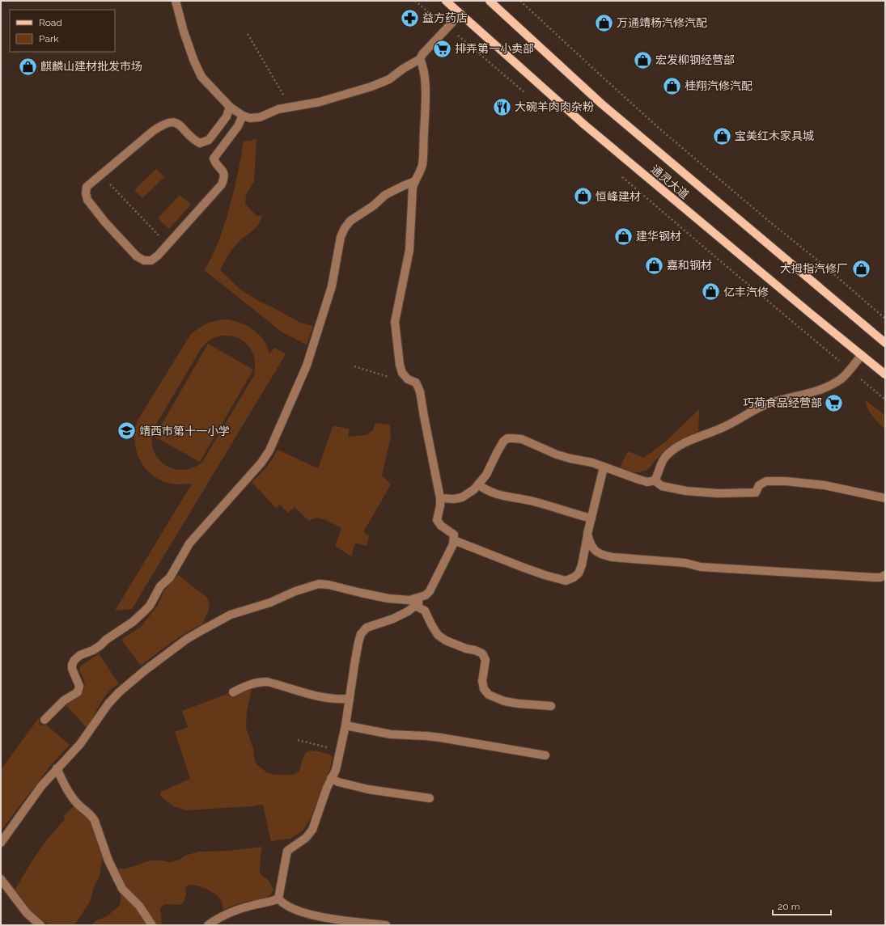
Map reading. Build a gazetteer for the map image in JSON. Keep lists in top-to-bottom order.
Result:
{
  "streets": {
    "main road": ["通灵大道"]
  },
  "places": {
    "pharmacy": ["益方药店"],
    "shop": [
      "万通靖杨汽修汽配",
      "宏发柳钢经营部",
      "麒麟山建材批发市场",
      "桂翔汽修汽配",
      "宝美红木家具城",
      "恒峰建材",
      "建华钢材",
      "嘉和钢材",
      "大拇指汽修厂",
      "亿丰汽修"
    ],
    "supermarket": ["排弄第一小卖部", "巧荷食品经营部"],
    "restaurant": ["大碗羊肉肉杂粉"],
    "school or university": ["靖西市第十一小学"]
  },
  "legend": ["Road", "Park"],
  "scale_bar": "20 m"
}
